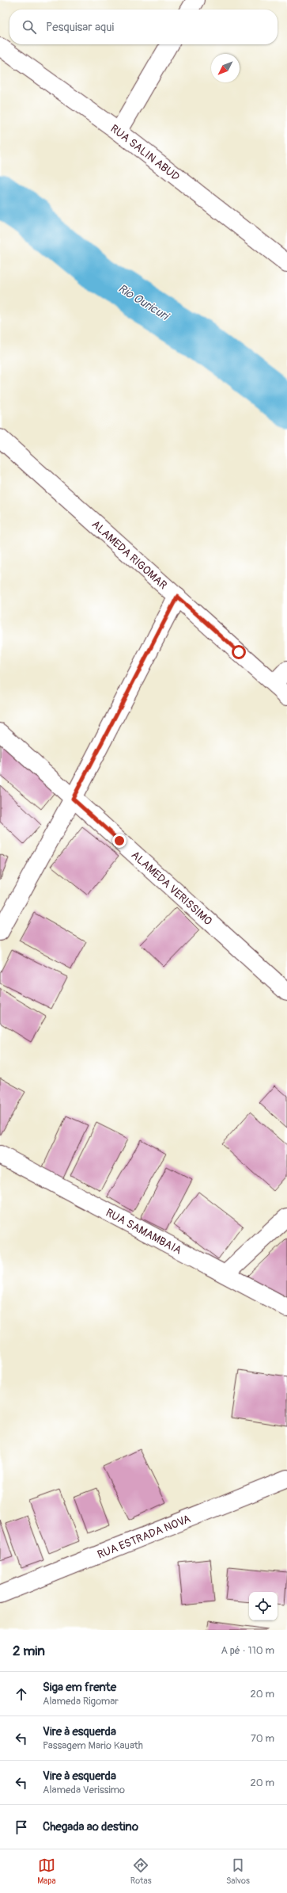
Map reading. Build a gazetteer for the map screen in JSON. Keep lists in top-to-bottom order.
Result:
{
  "streets": {
    "street": [
      "RUA SALIN ABUD",
      "ALAMEDA RIGOMAR",
      "ALAMEDA VERISSIMO",
      "RUA SAMAMBAIA",
      "RUA ESTRADA NOVA"
    ]
  },
  "water": ["Rio Ouricuri"],
  "north": "bottom left",
  "page": {
    "search": "Pesquisar aqui",
    "heading": ["2 min", "A pé · 110 m"],
    "list": [
      ["Siga em frente", "Alameda Rigomar", "20 m"],
      ["Vire à esquerda", "Passagem Mario Kauath", "70 m"],
      ["Vire à esquerda", "Alameda Verissimo", "20 m"],
      "Chegada ao destino"
    ],
    "nav": ["Mapa", "Rotas", "Salvos"]
  }
}
